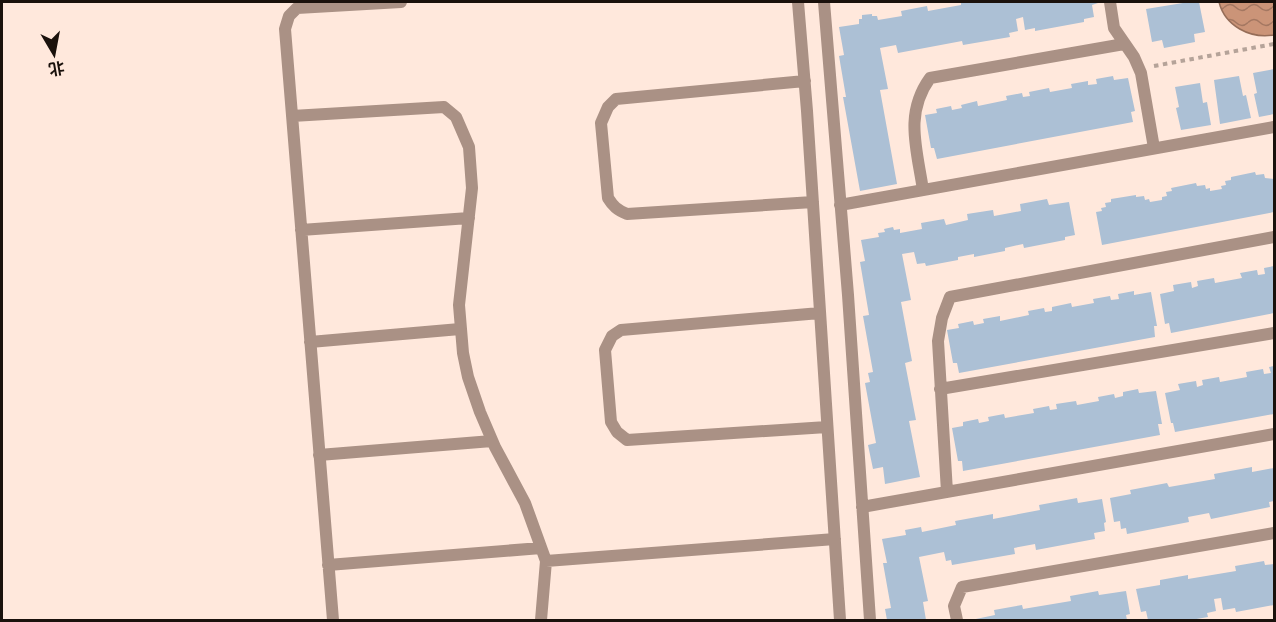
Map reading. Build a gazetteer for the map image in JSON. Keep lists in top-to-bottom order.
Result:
{
  "north": "bottom"
}
